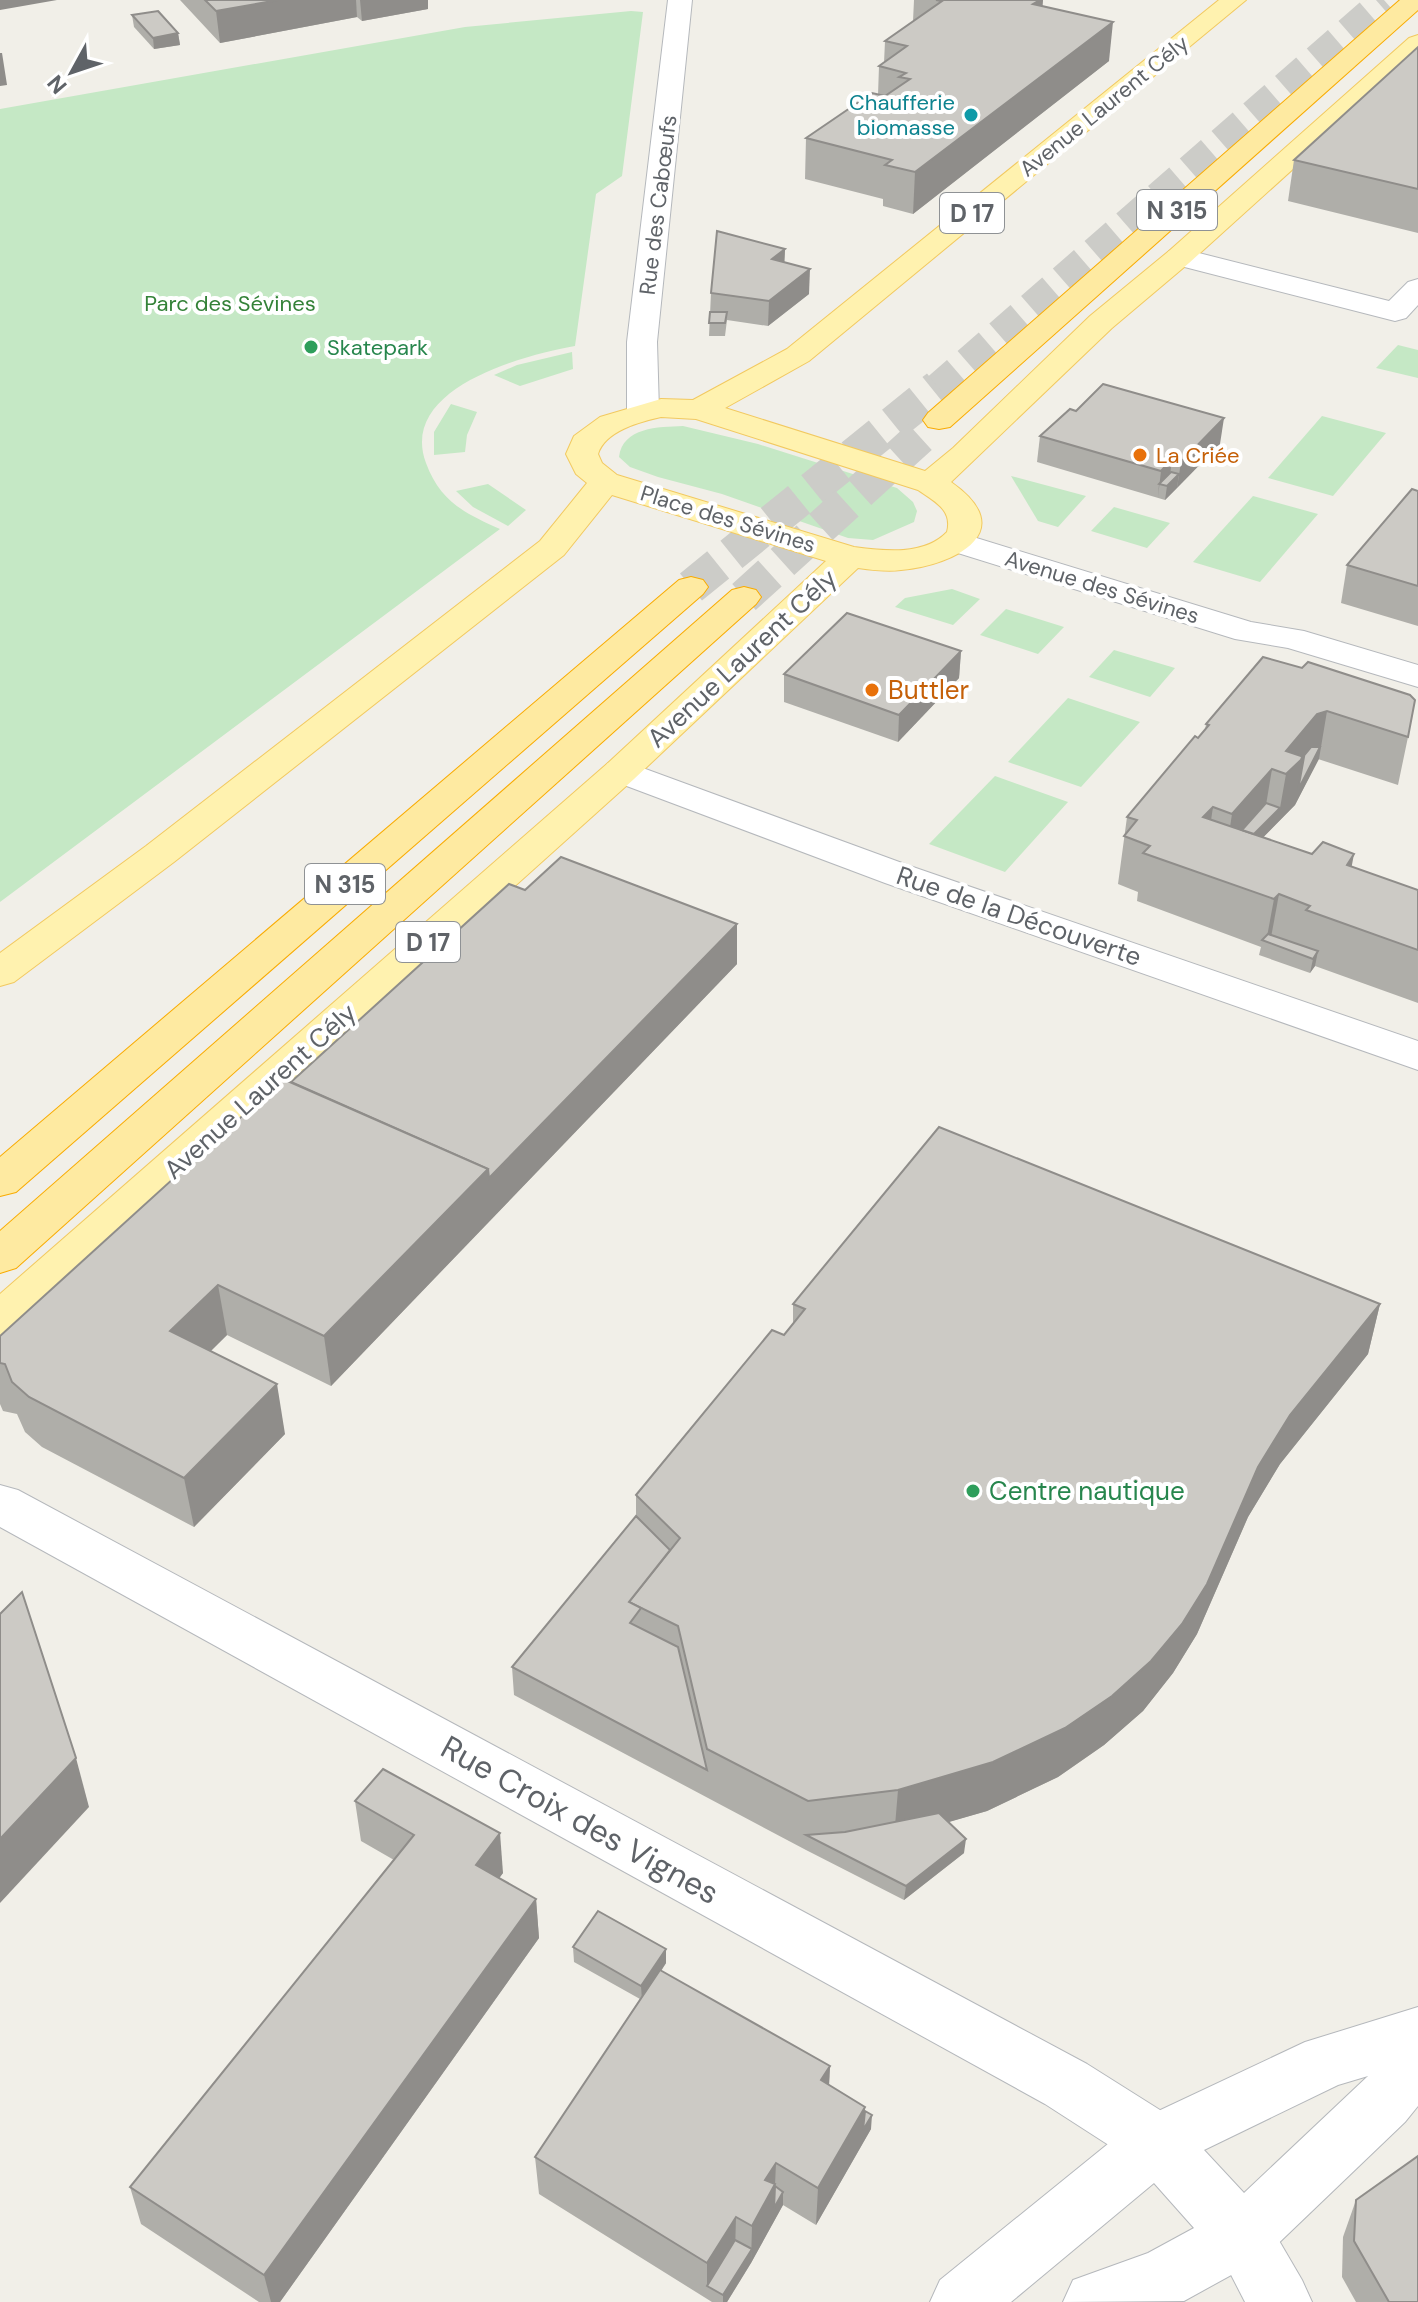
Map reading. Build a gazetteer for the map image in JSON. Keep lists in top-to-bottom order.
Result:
{
  "streets": {
    "highway": ["N 315"],
    "main road": ["Avenue Laurent Cély", "D 17", "Place des Sévines"],
    "street": [
      "Rue des Cabœufs",
      "Avenue des Sévines",
      "Rue de la Découverte",
      "Rue Croix des Vignes"
    ]
  },
  "crossings": [
    ["Avenue Laurent Cély", "Rue des Cabœufs"],
    ["Avenue Laurent Cély", "Place des Sévines"],
    ["Avenue Laurent Cély", "Avenue des Sévines"],
    ["Avenue Laurent Cély", "Rue de la Découverte"]
  ],
  "parks": ["Parc des Sévines"],
  "places": [
    "Chaufferie biomasse",
    "Skatepark",
    "La Criée",
    "Buttler",
    "Centre nautique"
  ],
  "north": "bottom left"
}
